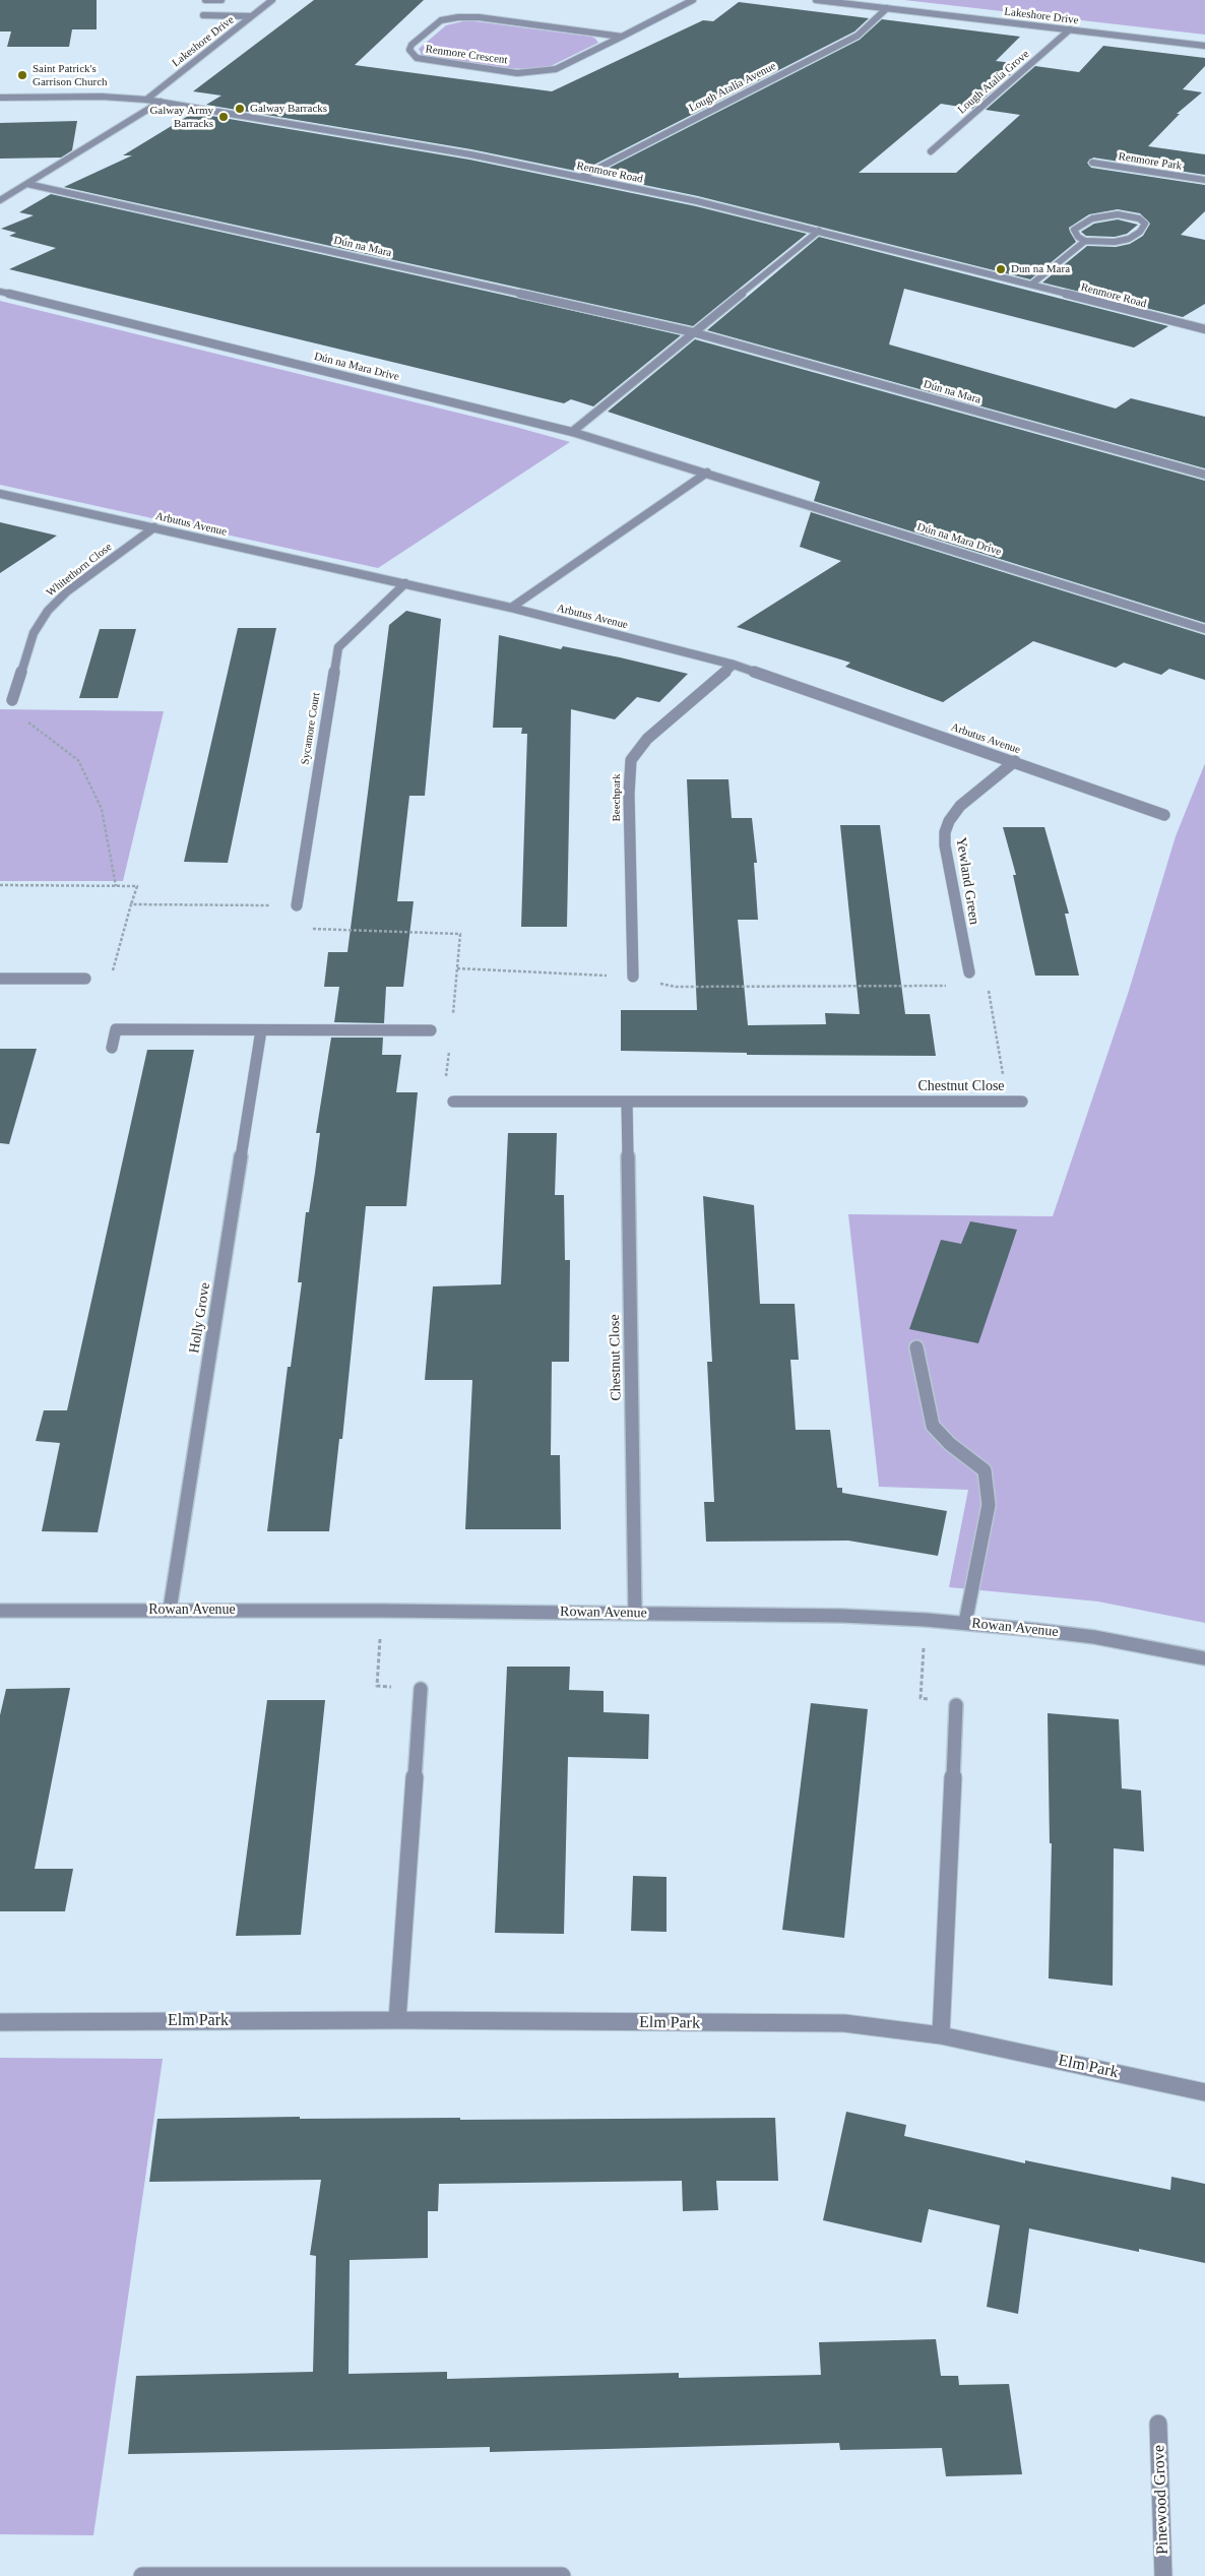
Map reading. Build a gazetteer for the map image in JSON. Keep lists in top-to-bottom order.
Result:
{
  "streets": {
    "street": [
      "Lakeshore Drive",
      "Renmore Crescent",
      "Lough Atalia Grove",
      "Lough Atalia Avenue",
      "Renmore Park",
      "Renmore Road",
      "Dún na Mara",
      "Dún na Mara Drive",
      "Arbutus Avenue",
      "Whitethorn Close",
      "Sycamore Court",
      "Beechpark",
      "Yewland Green",
      "Chestnut Close",
      "Holly Grove",
      "Rowan Avenue",
      "Elm Park",
      "Pinewood Grove"
    ]
  },
  "crossings": [
    ["Lakeshore Drive", "Lough Atalia Grove"],
    ["Lakeshore Drive", "Lough Atalia Avenue"],
    ["Lakeshore Drive", "Renmore Road"],
    ["Lough Atalia Avenue", "Renmore Road"],
    ["Arbutus Avenue", "Whitethorn Close"],
    ["Arbutus Avenue", "Sycamore Court"],
    ["Arbutus Avenue", "Beechpark"],
    ["Arbutus Avenue", "Yewland Green"],
    ["Chestnut Close", "Rowan Avenue"],
    ["Holly Grove", "Rowan Avenue"]
  ],
  "places": [
    "Saint Patrick's Garrison Church",
    "Galway Barracks",
    "Galway Army Barracks",
    "Dun na Mara"
  ]
}
